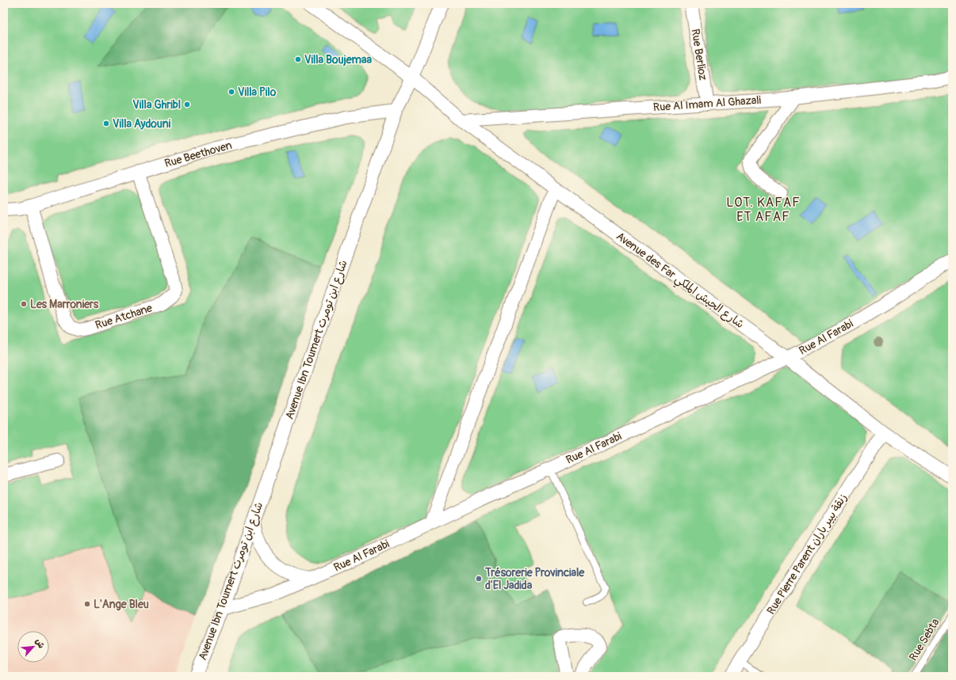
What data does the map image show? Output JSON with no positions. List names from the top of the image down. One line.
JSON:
{"streets":{"street":["Rue Berlioz","Rue Al Imam Al Ghazali","Rue Beethoven","Avenue des Far شارع الجيش الملكي","Rue Atchane","Rue Al Farabi","Avenue Ibn Toumert شارع ابن تومرت","Rue Pierre Parent زنقة بيير باران"],"lane":["Rue Sebta"]},"crossings":[["Rue Berlioz","Rue Al Imam Al Ghazali"],["Rue Al Imam Al Ghazali","Avenue des Far شارع الجيش الملكي"],["Rue Beethoven","Rue Atchane"],["Rue Beethoven","Avenue Ibn Toumert شارع ابن تومرت"],["Avenue des Far شارع الجيش الملكي","Rue Al Farabi"],["Avenue des Far شارع الجيش الملكي","Avenue Ibn Toumert شارع ابن تومرت"],["Avenue des Far شارع الجيش الملكي","Rue Pierre Parent زنقة بيير باران"],["Rue Al Farabi","Avenue Ibn Toumert شارع ابن تومرت"]],"districts":["LOT. KAFAF ET AFAF"],"places":["Villa Boujemaa","Villa Pilo","Villa Ghribl","Villa Aydouni","Les Marroniers","Trésorerie Provinciale d'El Jadida","L'Ange Bleu"],"north":"top right"}
